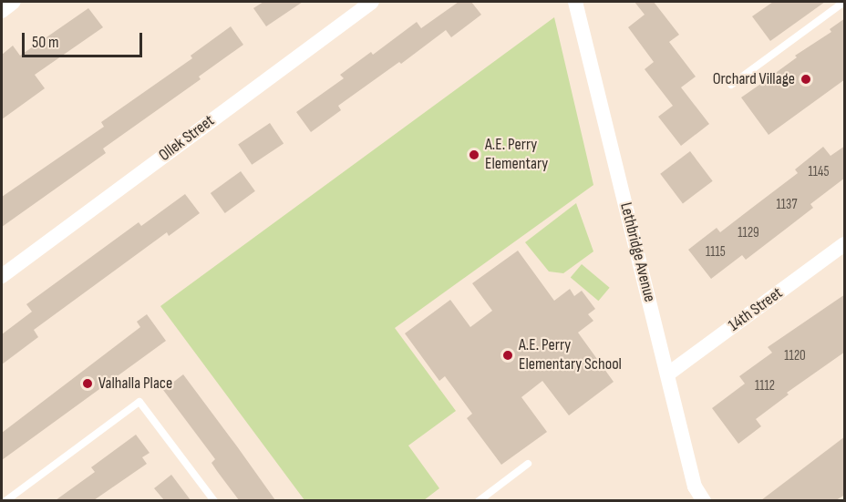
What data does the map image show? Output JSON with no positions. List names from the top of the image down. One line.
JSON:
{"streets":{"street":["Ollek Street","Lethbridge Avenue","14th Street"]},"crossings":[["Lethbridge Avenue","14th Street"]],"places":["Orchard Village","A.E. Perry Elementary","A.E. Perry Elementary School","Valhalla Place"],"house_numbers":["1145","1137","1129","1115","1120","1112"],"scale_bar":"50 m"}
